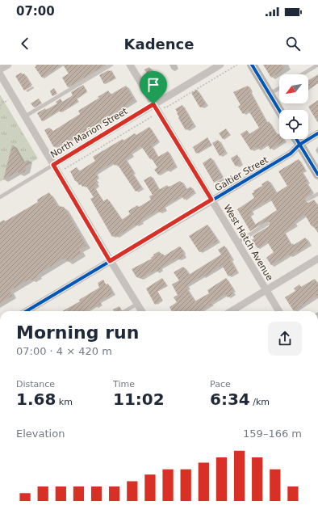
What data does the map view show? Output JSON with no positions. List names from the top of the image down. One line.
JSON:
{"streets":{"street":["North Marion Street","Galtier Street","West Hatch Avenue"]},"crossings":[["North Marion Street","West Hatch Avenue"],["Galtier Street","West Hatch Avenue"]],"north":"bottom left","page":{"status":"07:00","header":"Kadence","heading":["Morning run","07:00 · 4 × 420 m"],"stats":[["Distance","1.68 km"],["Time","11:02"],["Pace","6:34 /km"]],"chart":["Elevation","159–166 m"]}}
